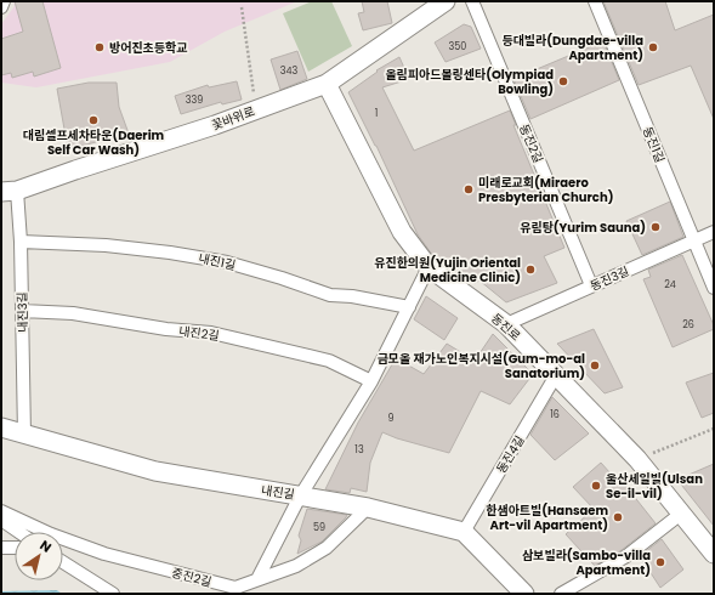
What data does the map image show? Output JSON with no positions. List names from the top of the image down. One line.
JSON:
{"streets":{"street":["꽃바위로","동진2길","동진1길","내진1길","동진3길","내진3길","동진로","내진2길","동진4길","내진길","중진2길"]},"crossings":[["꽃바위로","내진3길"],["꽃바위로","동진로"],["동진2길","동진3길"],["동진1길","동진3길"],["내진1길","내진3길"],["내진1길","내진길"],["동진3길","동진로"],["내진3길","내진2길"],["내진3길","내진길"],["동진로","동진4길"],["동진로","내진길"],["내진2길","내진길"]],"places":["방어진초등학교","등대빌라(Dungdae-villa Apartment)","올림피아드볼링센타(Olympiad Bowling)","대림셀프세차타운(Daerim Self Car Wash)","미래로교회(Miraero Presbyterian Church)","유림탕(Yurim Sauna)","유진한의원(Yujin Oriental Medicine Clinic)","금모올 재가노인복지시설(Gum-mo-al Sanatorium)","울산세일빌(Ulsan Se-il-vil)","한샘아트빌(Hansaem Art-vil Apartment)","삼보빌라(Sambo-villa Apartment)"],"house_numbers":["350","343","339","1","24","26","16","9","13","59"],"north":"top right"}
